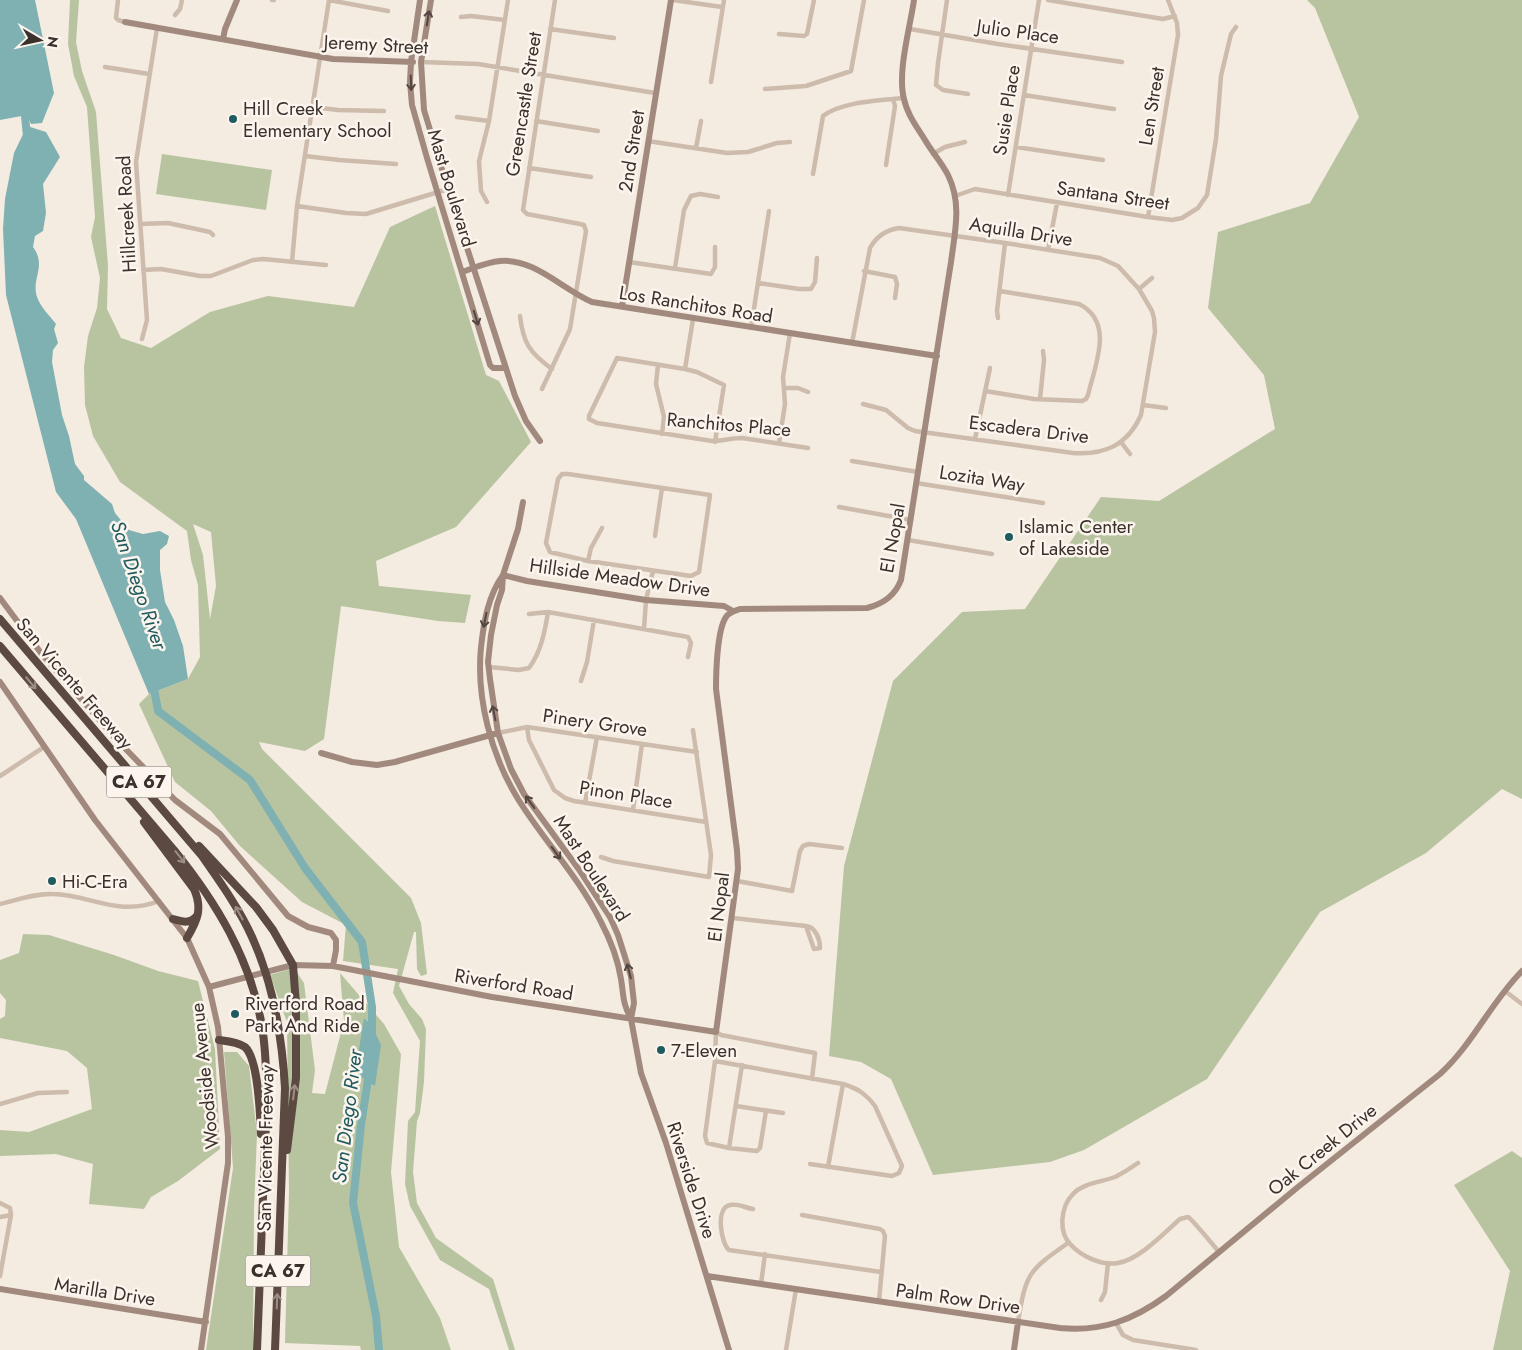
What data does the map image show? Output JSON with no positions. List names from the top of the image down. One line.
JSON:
{"streets":{"highway":["San Vicente Freeway","CA 67"],"street":["Julio Place","Jeremy Street","Greencastle Street","Len Street","Susie Place","2nd Street","Mast Boulevard","Santana Street","Hillcreek Road","Aquilla Drive","Los Ranchitos Road","Ranchitos Place","Escadera Drive","Lozita Way","El Nopal","Hillside Meadow Drive","Pinery Grove","Pinon Place","Riverford Road","Woodside Avenue","Oak Creek Drive","Riverside Drive","Marilla Drive","Palm Row Drive"]},"crossings":[["Julio Place","Susie Place"],["Julio Place","El Nopal"],["Jeremy Street","Greencastle Street"],["Jeremy Street","2nd Street"],["Jeremy Street","Mast Boulevard"],["Jeremy Street","Hillcreek Road"],["Greencastle Street","Los Ranchitos Road"],["Len Street","Santana Street"],["Susie Place","Santana Street"],["2nd Street","Los Ranchitos Road"],["Mast Boulevard","Los Ranchitos Road"],["Mast Boulevard","Hillside Meadow Drive"],["Mast Boulevard","Pinery Grove"],["Mast Boulevard","Riverford Road"],["Mast Boulevard","Riverside Drive"],["Santana Street","El Nopal"],["Aquilla Drive","Los Ranchitos Road"],["Aquilla Drive","Escadera Drive"],["Aquilla Drive","El Nopal"],["Los Ranchitos Road","El Nopal"],["Escadera Drive","El Nopal"],["Lozita Way","El Nopal"],["El Nopal","Hillside Meadow Drive"],["El Nopal","Riverford Road"],["Pinery Grove","Pinon Place"],["Riverford Road","Woodside Avenue"],["Riverford Road","Riverside Drive"],["Woodside Avenue","Marilla Drive"],["Oak Creek Drive","Palm Row Drive"],["Riverside Drive","Palm Row Drive"]],"water":["San Diego River"],"places":["Hill Creek Elementary School","Islamic Center of Lakeside","Hi-C-Era","Riverford Road Park And Ride","7-Eleven"],"north":"right"}
